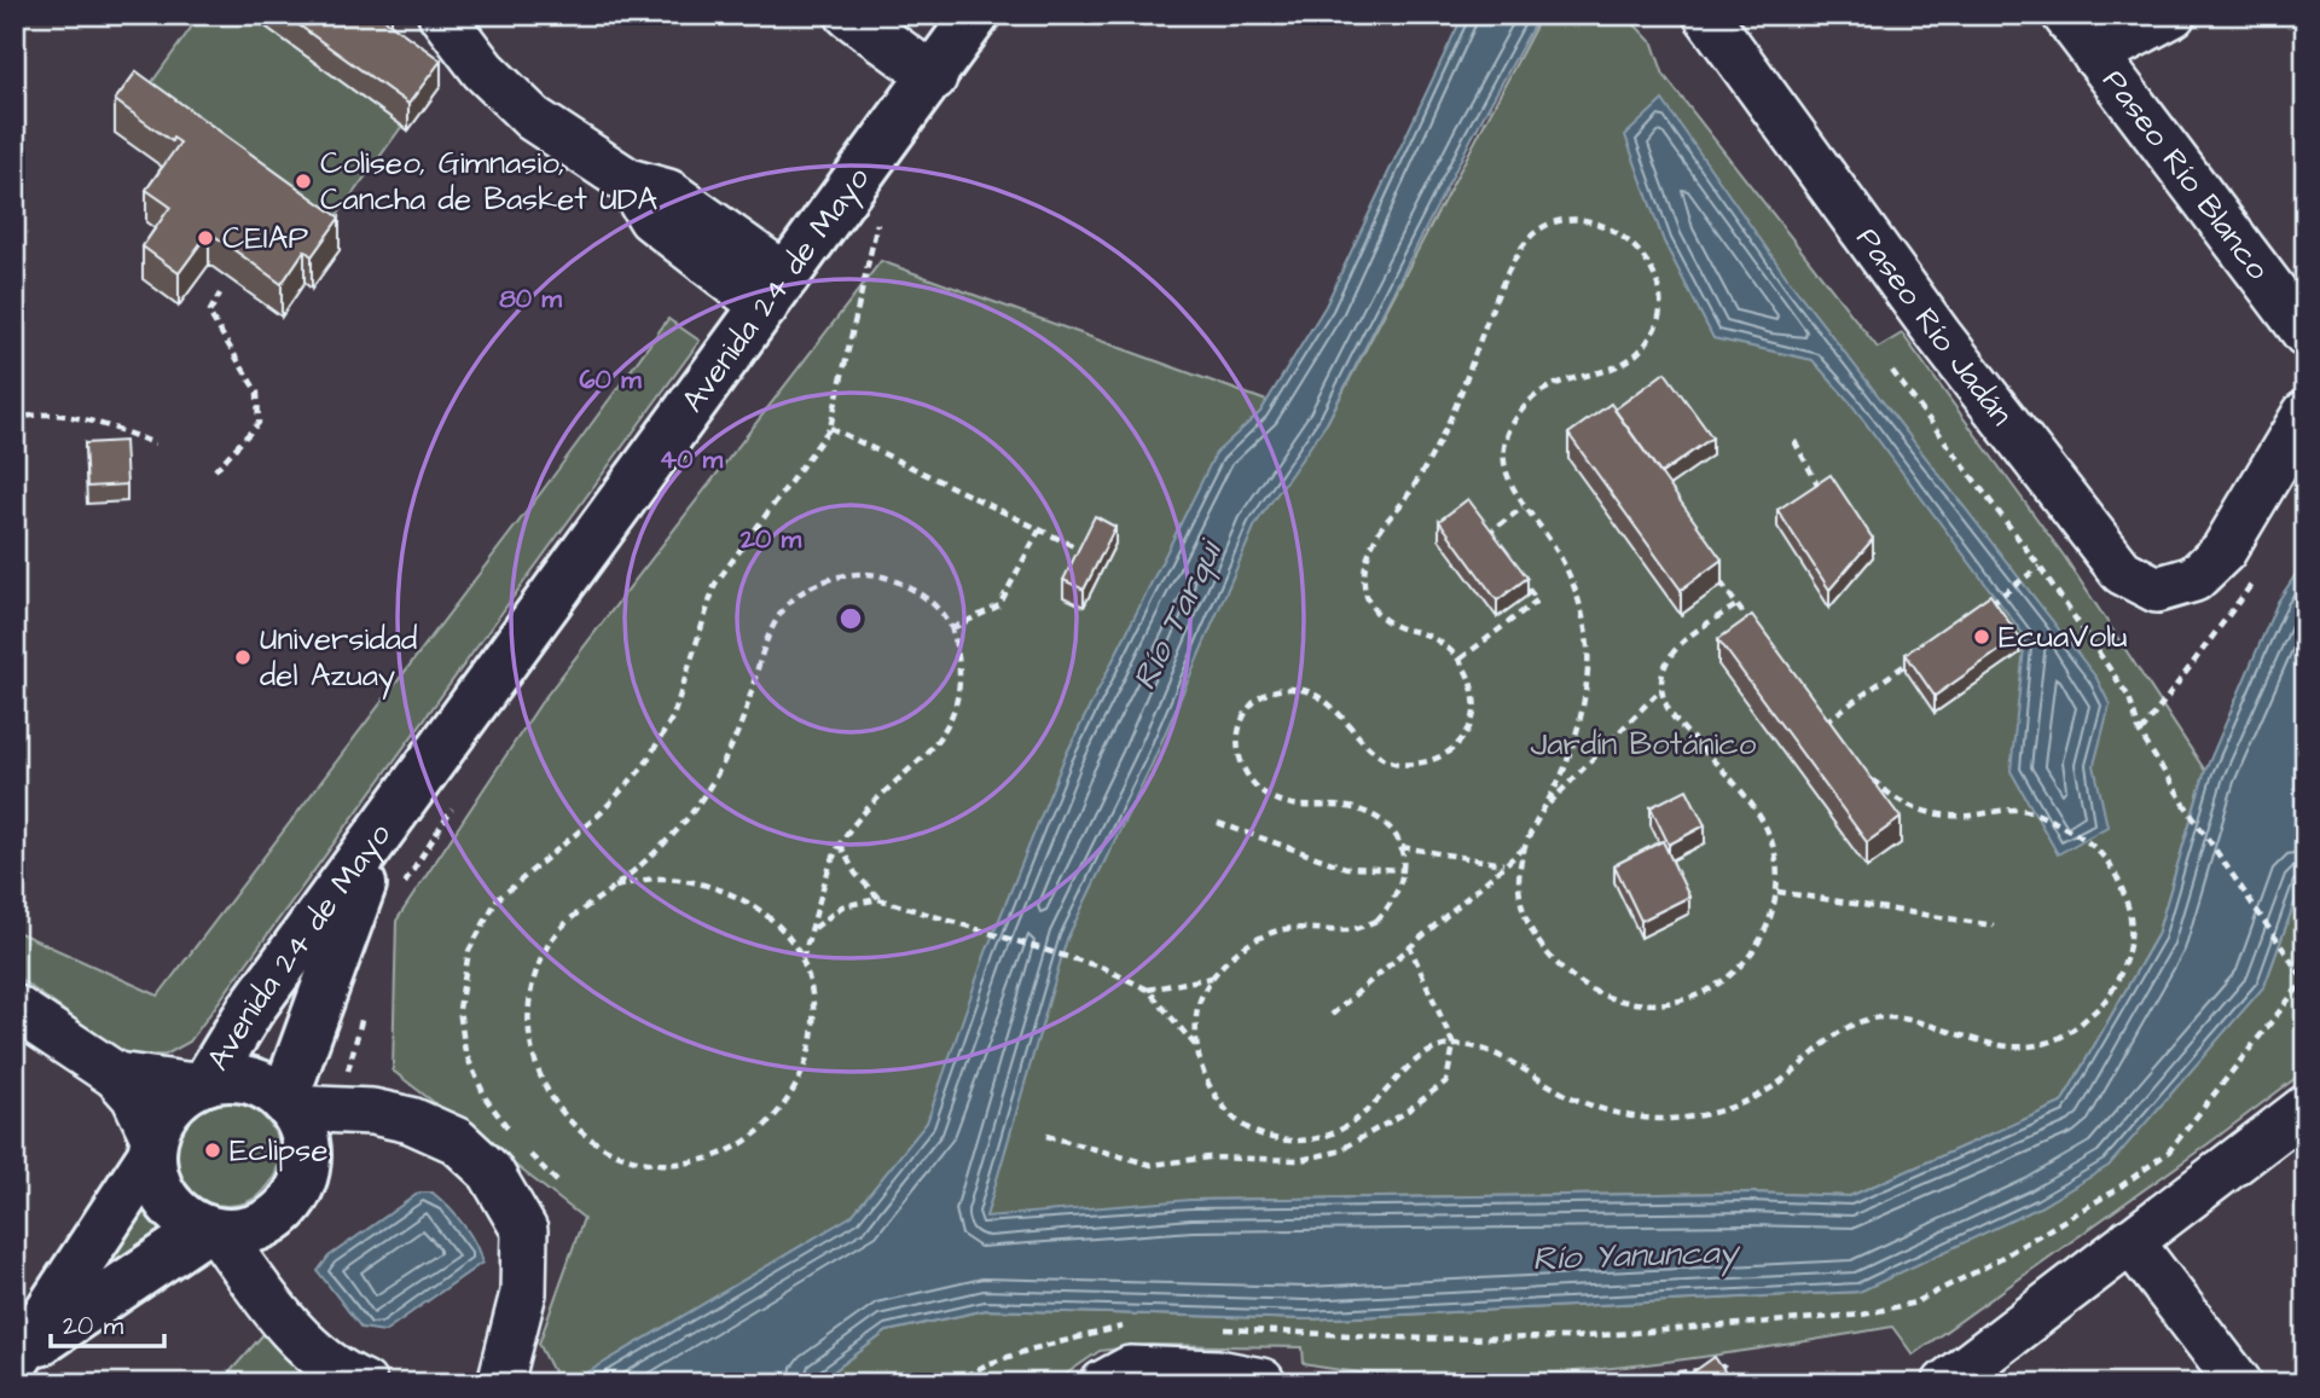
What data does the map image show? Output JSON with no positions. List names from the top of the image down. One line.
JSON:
{"streets":{"main road":["Avenida 24 de Mayo"],"street":["Paseo Río Blanco","Paseo Río Jadán"]},"water":["Río Tarqui","Río Yanuncay"],"parks":["Jardín Botánico"],"places":["Coliseo, Gimnasio, Cancha de Basket UDA","CEIAP","EcuaVolu","Universidad del Azuay","Eclipse"],"scale_bar":"20 m","rings":["80 m","60 m","40 m","20 m"]}
